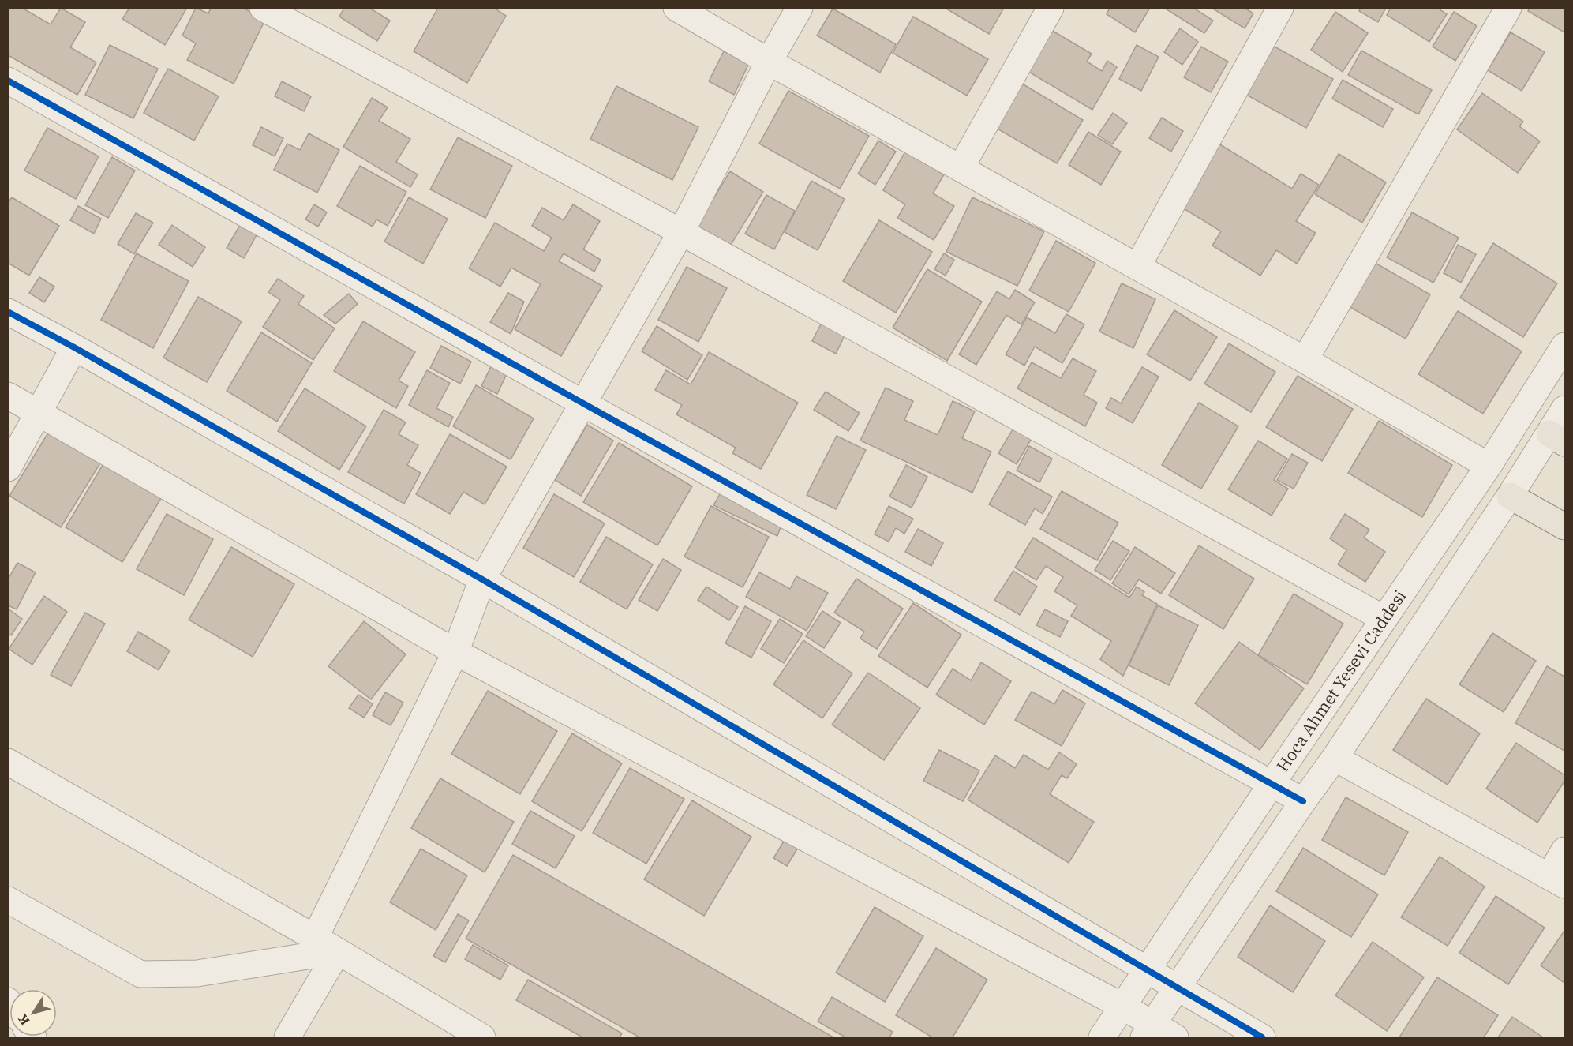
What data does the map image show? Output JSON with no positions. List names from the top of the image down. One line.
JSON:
{"streets":{"street":["Hoca Ahmet Yesevi Caddesi"]},"north":"bottom left"}
